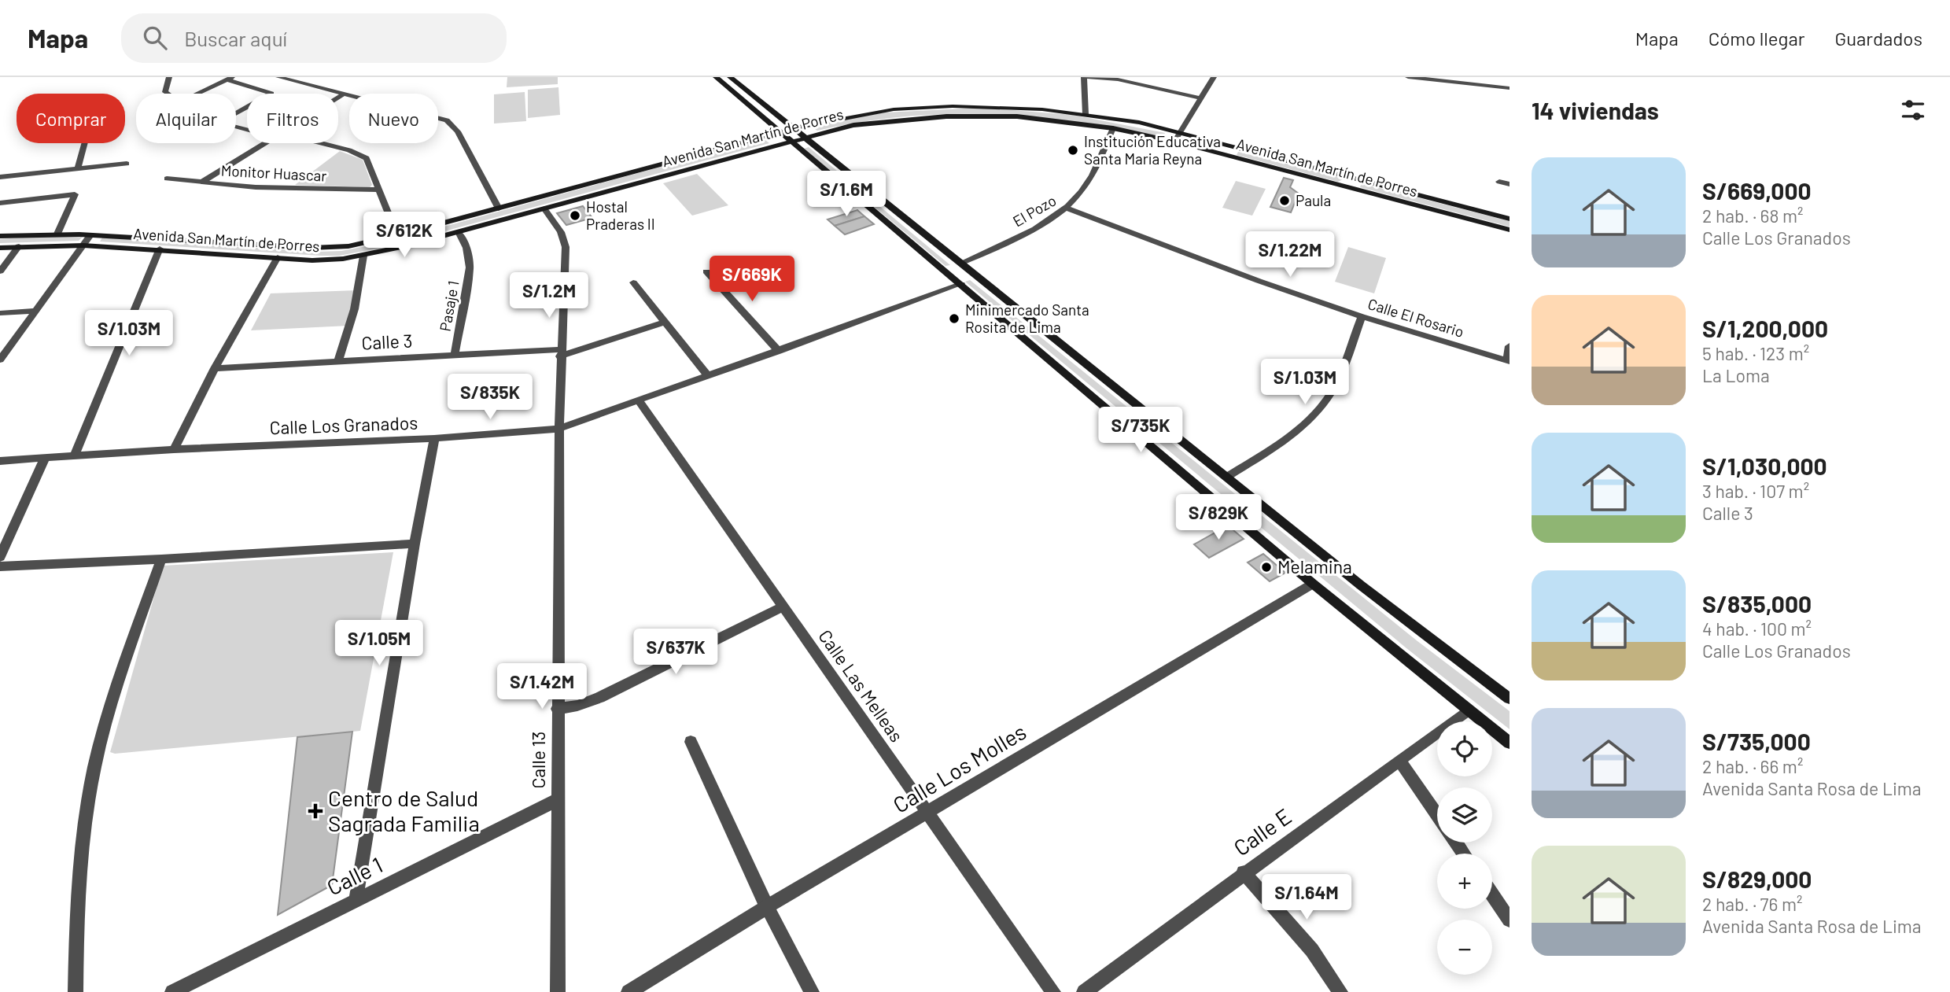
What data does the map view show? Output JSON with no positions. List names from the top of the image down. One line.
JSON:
{"streets":{"main road":["Avenida San Martín de Porres"],"street":["Monitor Huascar","El Pozo","Pasaje 1","Calle El Rosario","Calle 3","Calle Los Granados","Calle Las Melleas","Calle 13","Calle Los Molles","Calle E","Calle 1"]},"crossings":[["Avenida San Martín de Porres","El Pozo"],["Avenida San Martín de Porres","Pasaje 1"],["Avenida San Martín de Porres","Calle 13"],["El Pozo","Calle El Rosario"],["Pasaje 1","Calle 3"],["Calle 3","Calle 13"],["Calle Los Granados","Calle Las Melleas"],["Calle Los Granados","Calle 13"],["Calle Las Melleas","Calle Los Molles"],["Calle 13","Calle 1"]],"places":{"other":["Institución Educativa Santa Maria Reyna","Paula","Hostal Praderas II","Minimercado Santa Rosita de Lima","Melamina"],"health":["Centro de Salud Sagrada Familia"]},"page":{"header":"Mapa","search":"Buscar aquí","nav":["Mapa","Cómo llegar","Guardados"],"heading":"14 viviendas","chip":["Comprar","Alquilar","Filtros","Nuevo"],"list":[{"name":"S/669,000","note":"2 hab. · 68 m² · Calle Los Granados"},{"name":"S/1,200,000","note":"5 hab. · 123 m² · La Loma"},{"name":"S/1,030,000","note":"3 hab. · 107 m² · Calle 3"},{"name":"S/835,000","note":"4 hab. · 100 m² · Calle Los Granados"},{"name":"S/735,000","note":"2 hab. · 66 m² · Avenida Santa Rosa de Lima"},{"name":"S/829,000","note":"2 hab. · 76 m² · Avenida Santa Rosa de Lima"}],"price":["S/1.6M","S/612K","S/1.22M","S/669K","S/1.2M","S/1.03M","S/1.03M","S/835K","S/735K","S/829K","S/1.05M","S/637K","S/1.42M","S/1.64M"],"map_buttons":["+","−"]}}
